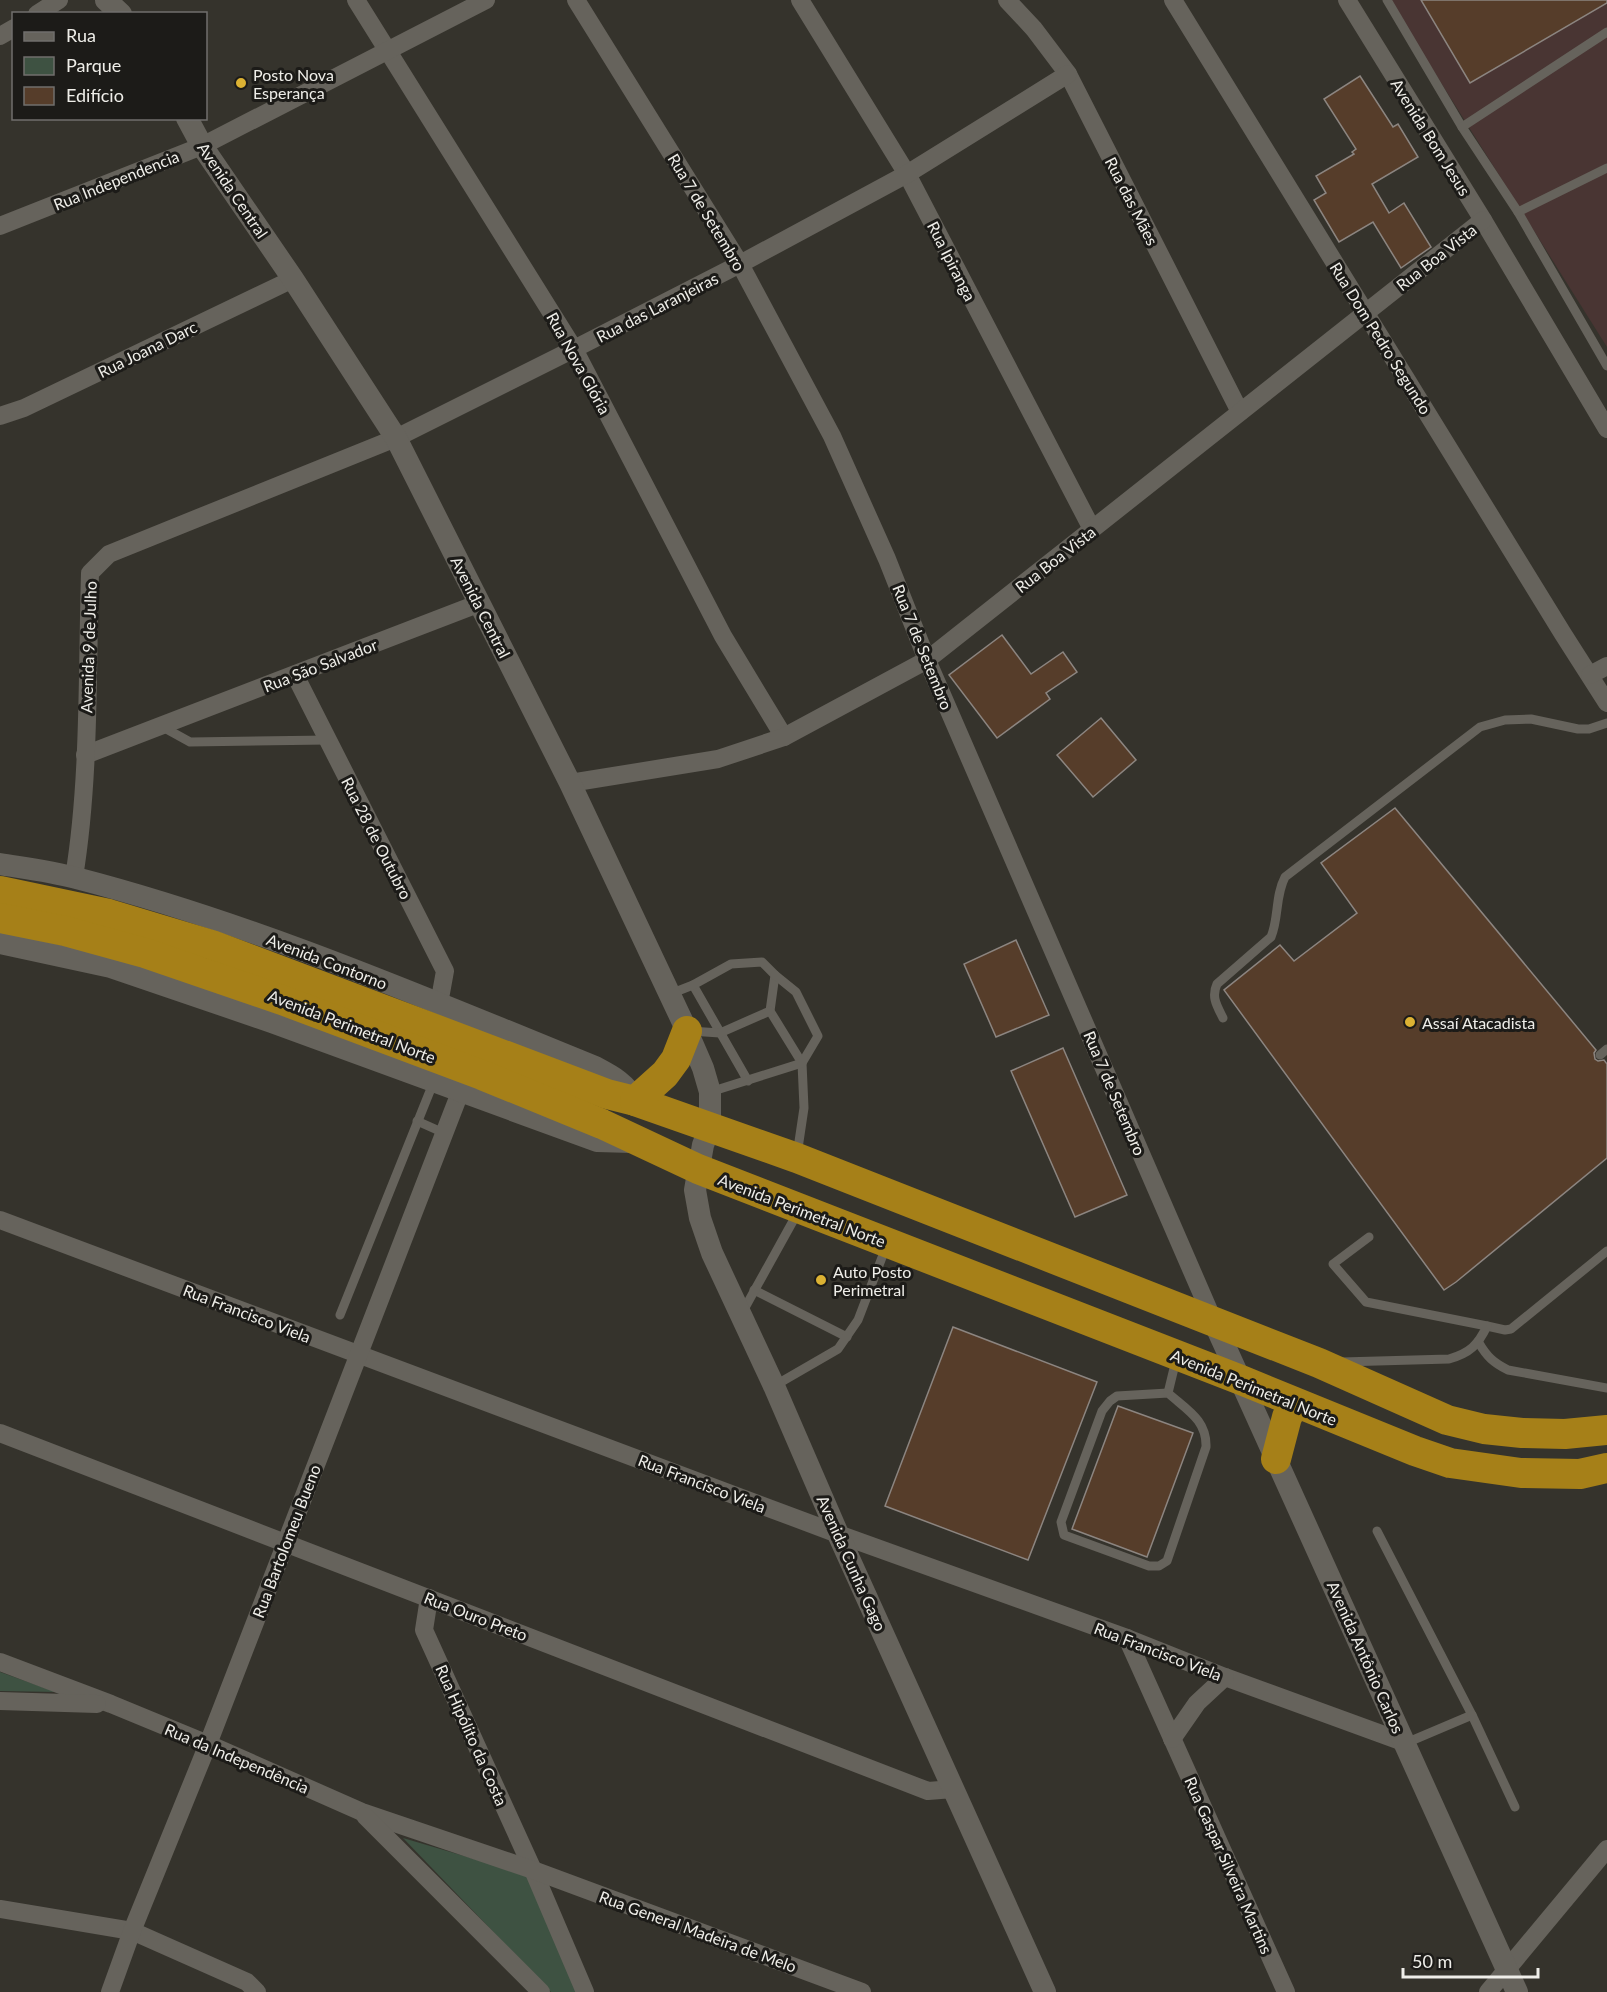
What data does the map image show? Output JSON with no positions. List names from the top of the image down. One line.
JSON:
{"streets":{"highway":["Avenida Perimetral Norte"],"street":["Avenida Bom Jesus","Rua Independencia","Avenida Central","Rua das Mães","Rua 7 de Setembro","Rua Boa Vista","Rua Ipiranga","Rua das Laranjeiras","Rua Dom Pedro Segundo","Rua Joana Darc","Rua Nova Glória","Avenida 9 de Julho","Rua São Salvador","Rua 28 de Outubro","Avenida Contorno","Rua Francisco Viela","Rua Bartolomeu Bueno","Avenida Cunha Gago","Rua Ouro Preto","Avenida Antônio Carlos","Rua Hipólito da Costa","Rua da Independência","Rua Gaspar Silveira Martins","Rua General Madeira de Melo"]},"crossings":[["Avenida Bom Jesus","Rua Boa Vista"],["Rua Independencia","Avenida Central"],["Rua Independencia","Rua Nova Glória"],["Avenida Central","Rua Boa Vista"],["Avenida Central","Rua das Laranjeiras"],["Avenida Central","Rua Joana Darc"],["Avenida Central","Avenida 9 de Julho"],["Avenida Central","Rua São Salvador"],["Avenida Central","Avenida Perimetral Norte"],["Avenida Central","Avenida Cunha Gago"],["Rua das Mães","Rua Boa Vista"],["Rua das Mães","Rua das Laranjeiras"],["Rua 7 de Setembro","Rua Boa Vista"],["Rua 7 de Setembro","Rua das Laranjeiras"],["Rua 7 de Setembro","Avenida Perimetral Norte"],["Rua 7 de Setembro","Avenida Antônio Carlos"],["Rua Boa Vista","Rua Ipiranga"],["Rua Boa Vista","Rua Dom Pedro Segundo"],["Rua Boa Vista","Rua Nova Glória"],["Rua Ipiranga","Rua das Laranjeiras"],["Rua das Laranjeiras","Rua Nova Glória"],["Rua das Laranjeiras","Avenida 9 de Julho"],["Avenida 9 de Julho","Rua São Salvador"],["Avenida 9 de Julho","Avenida Contorno"],["Rua São Salvador","Rua 28 de Outubro"],["Rua 28 de Outubro","Avenida Contorno"],["Avenida Contorno","Avenida Perimetral Norte"],["Avenida Perimetral Norte","Avenida Cunha Gago"],["Avenida Perimetral Norte","Avenida Antônio Carlos"],["Rua Francisco Viela","Rua Bartolomeu Bueno"],["Rua Francisco Viela","Avenida Cunha Gago"],["Rua Francisco Viela","Avenida Antônio Carlos"],["Rua Francisco Viela","Rua Gaspar Silveira Martins"],["Rua Bartolomeu Bueno","Rua Ouro Preto"],["Rua Bartolomeu Bueno","Rua da Independência"],["Avenida Cunha Gago","Rua Ouro Preto"],["Rua Ouro Preto","Rua Hipólito da Costa"],["Rua Hipólito da Costa","Rua da Independência"],["Rua Hipólito da Costa","Rua General Madeira de Melo"],["Rua da Independência","Rua General Madeira de Melo"]],"places":["Posto Nova Esperança","Assaí Atacadista","Auto Posto Perimetral"],"legend":["Rua","Parque","Edifício"],"scale_bar":"50 m"}
